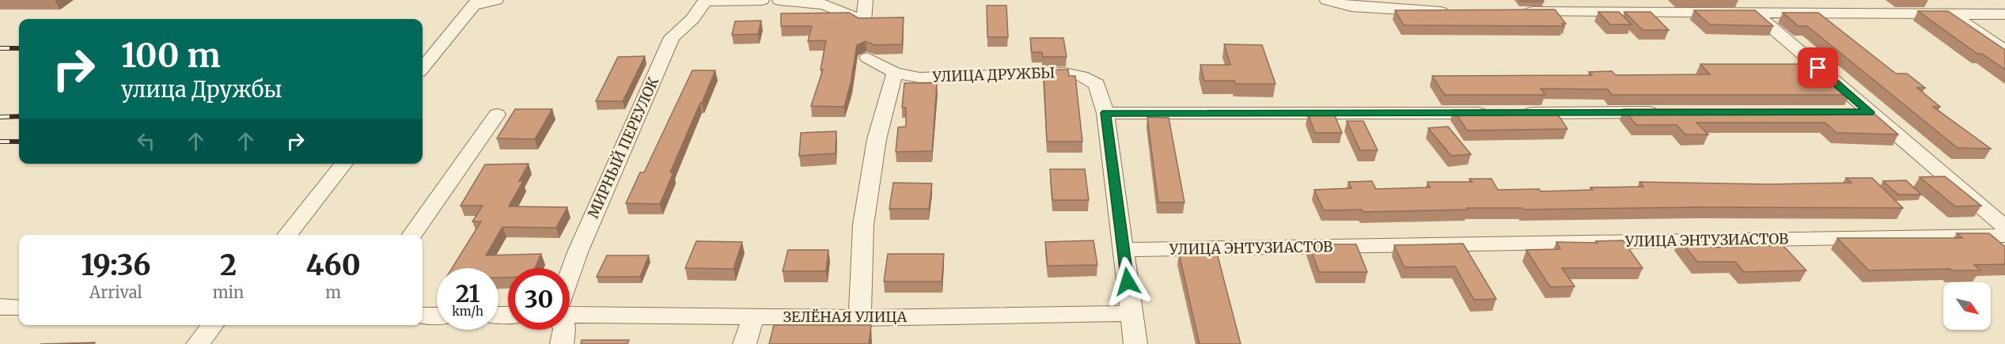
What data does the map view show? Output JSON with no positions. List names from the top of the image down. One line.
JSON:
{"streets":{"street":["УЛИЦА ДРУЖБЫ","МИРНЫЙ ПЕРЕУЛОК","УЛИЦА ЭНТУЗИАСТОВ","ЗЕЛЁНАЯ УЛИЦА"]},"crossings":[["УЛИЦА ДРУЖБЫ","УЛИЦА ЭНТУЗИАСТОВ"],["УЛИЦА ДРУЖБЫ","ЗЕЛЁНАЯ УЛИЦА"]],"north":"bottom right","page":{"turn":["100 m","улица Дружбы"],"eta":["19:36","Arrival","2","min","460","m"],"speed":"21 km/h","limit":"30"}}
